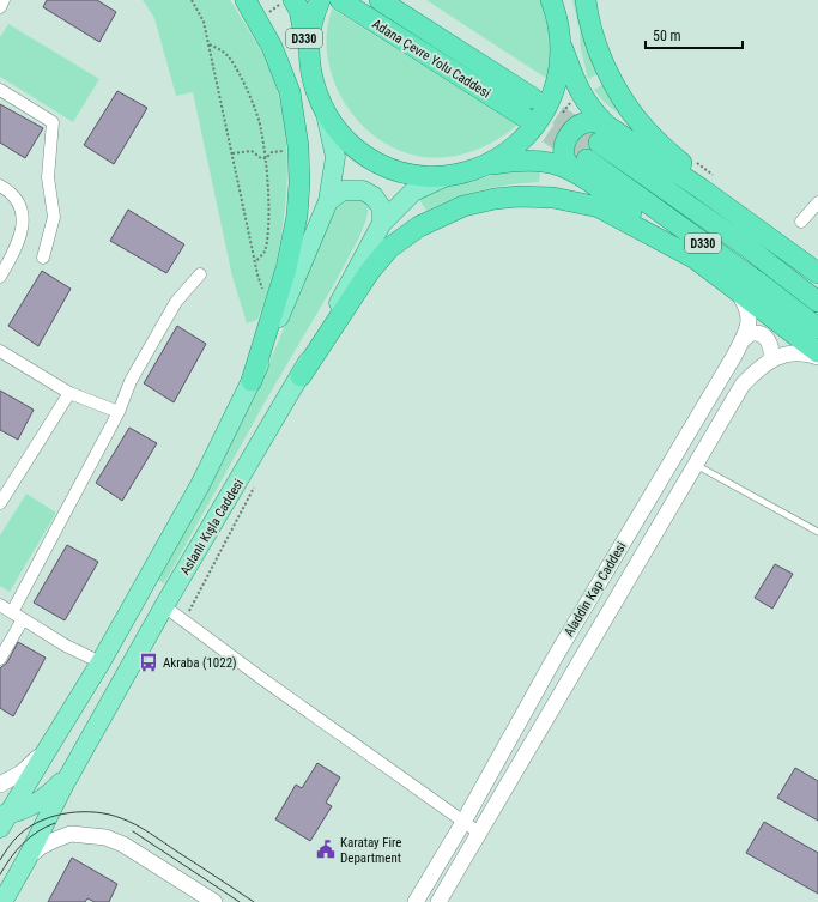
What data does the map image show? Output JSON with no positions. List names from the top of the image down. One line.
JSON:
{"streets":{"highway":["D330","Adana Çevre Yolu Caddesi"],"main road":["Aslanlı Kışla Caddesi"],"street":["Aladdin Kap Caddesi"]},"places":{"bus stop":["Akraba (1022)"],"public building":["Karatay Fire Department"]},"scale_bar":"50 m"}
